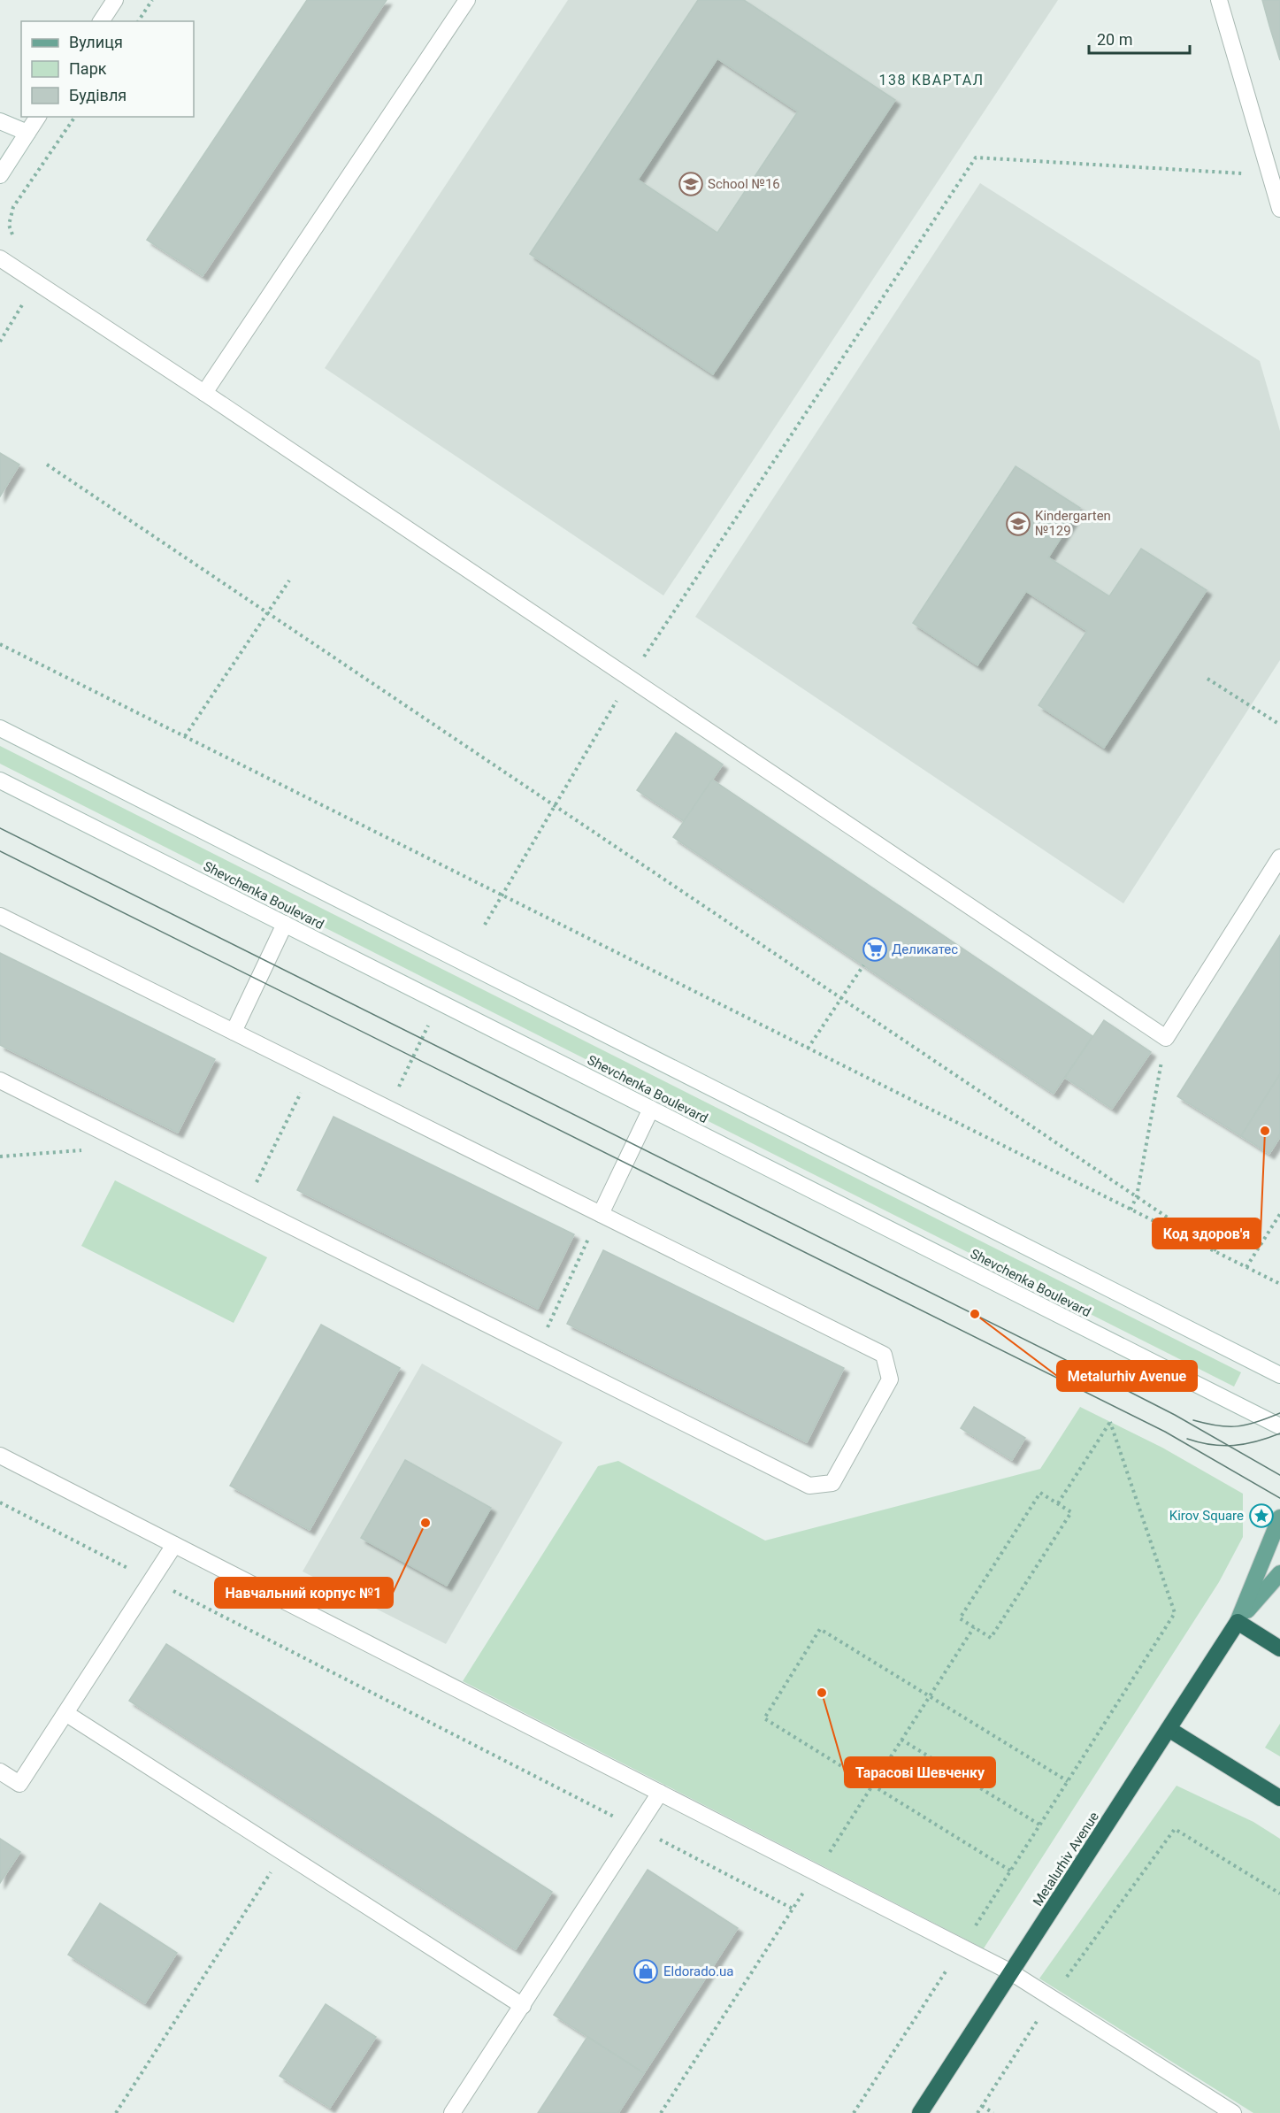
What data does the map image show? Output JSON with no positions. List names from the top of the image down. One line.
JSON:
{"streets":{"highway":["Metalurhiv Avenue"],"street":["Shevchenka Boulevard"]},"districts":["138 КВАРТАЛ"],"places":{"school or university":["School №16","Kindergarten №129"],"supermarket":["Деликатес"],"other":["Код здоров'я","Metalurhiv Avenue","Навчальний корпус №1","Тарасові Шевченку"],"place":["Kirov Square"],"shop":["Eldorado.ua"]},"legend":["Вулиця","Парк","Будівля"],"scale_bar":"20 m"}
